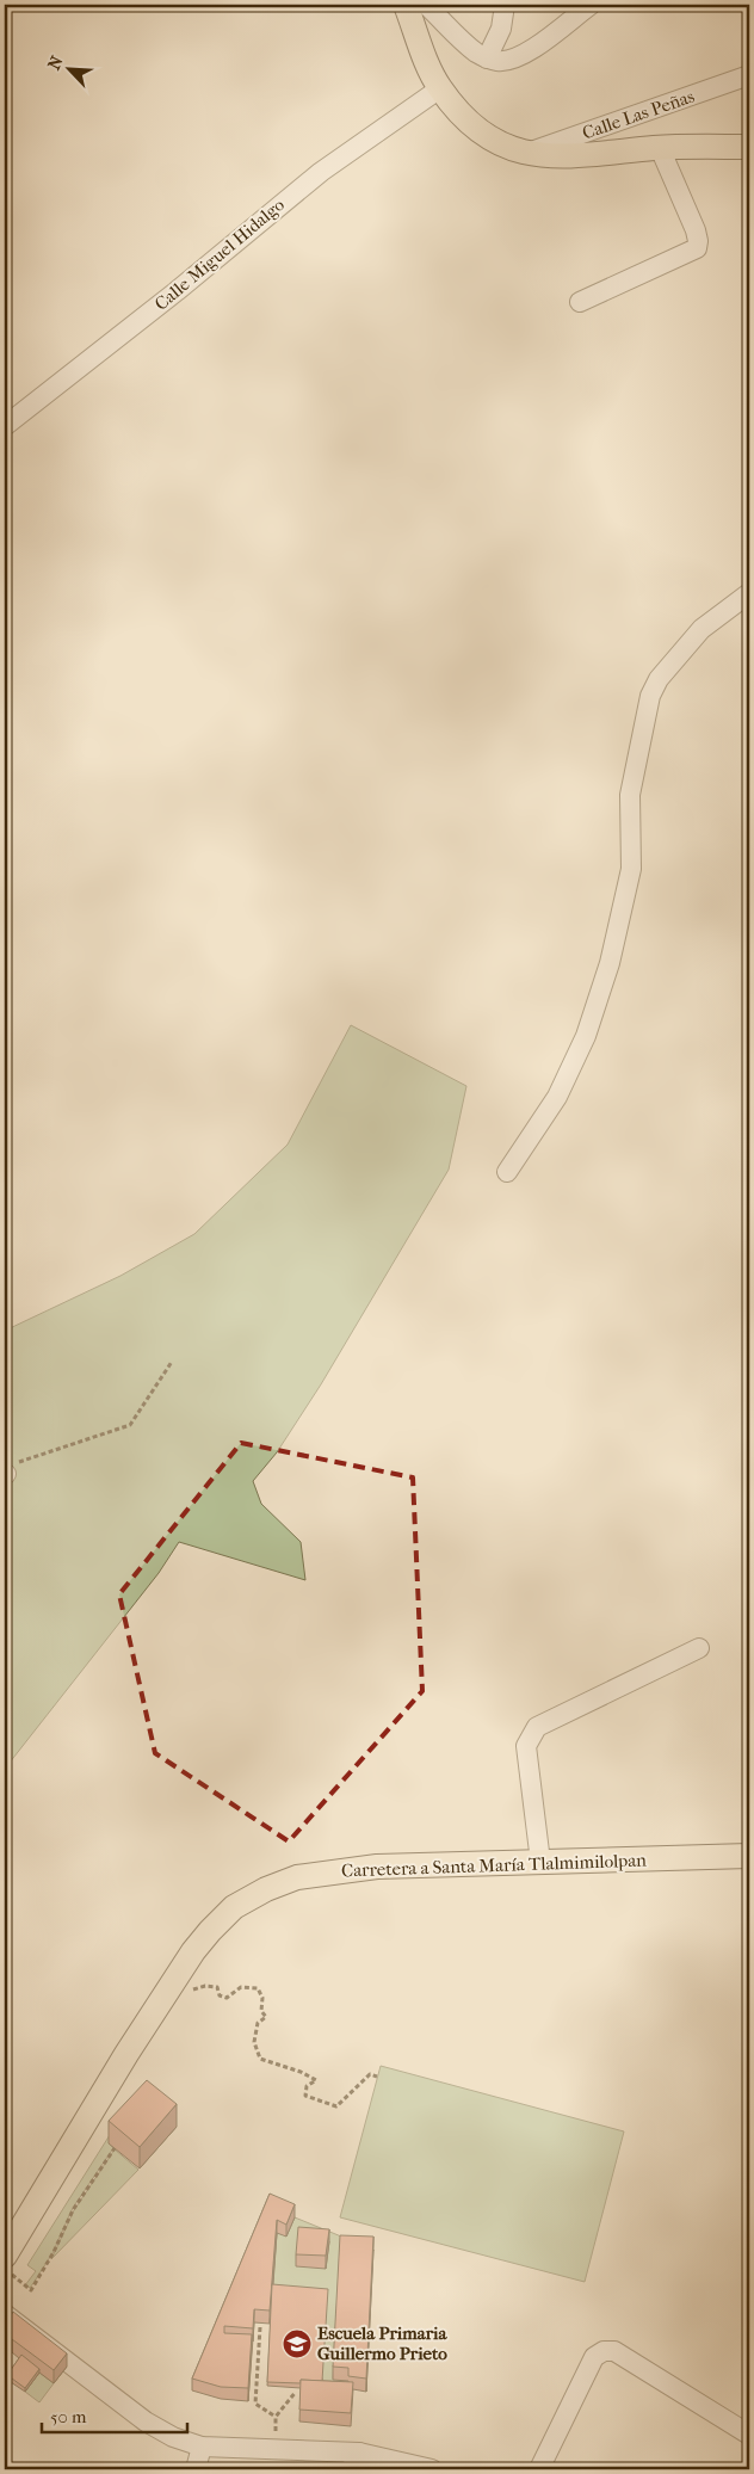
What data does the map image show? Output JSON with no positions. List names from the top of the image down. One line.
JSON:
{"streets":{"main road":["Carretera a Santa María Tlalmimilolpan"],"street":["Calle Las Peñas","Calle Miguel Hidalgo"]},"places":{"school or university":["Escuela Primaria Guillermo Prieto"]},"scale_bar":"50 m","north":"top left"}
